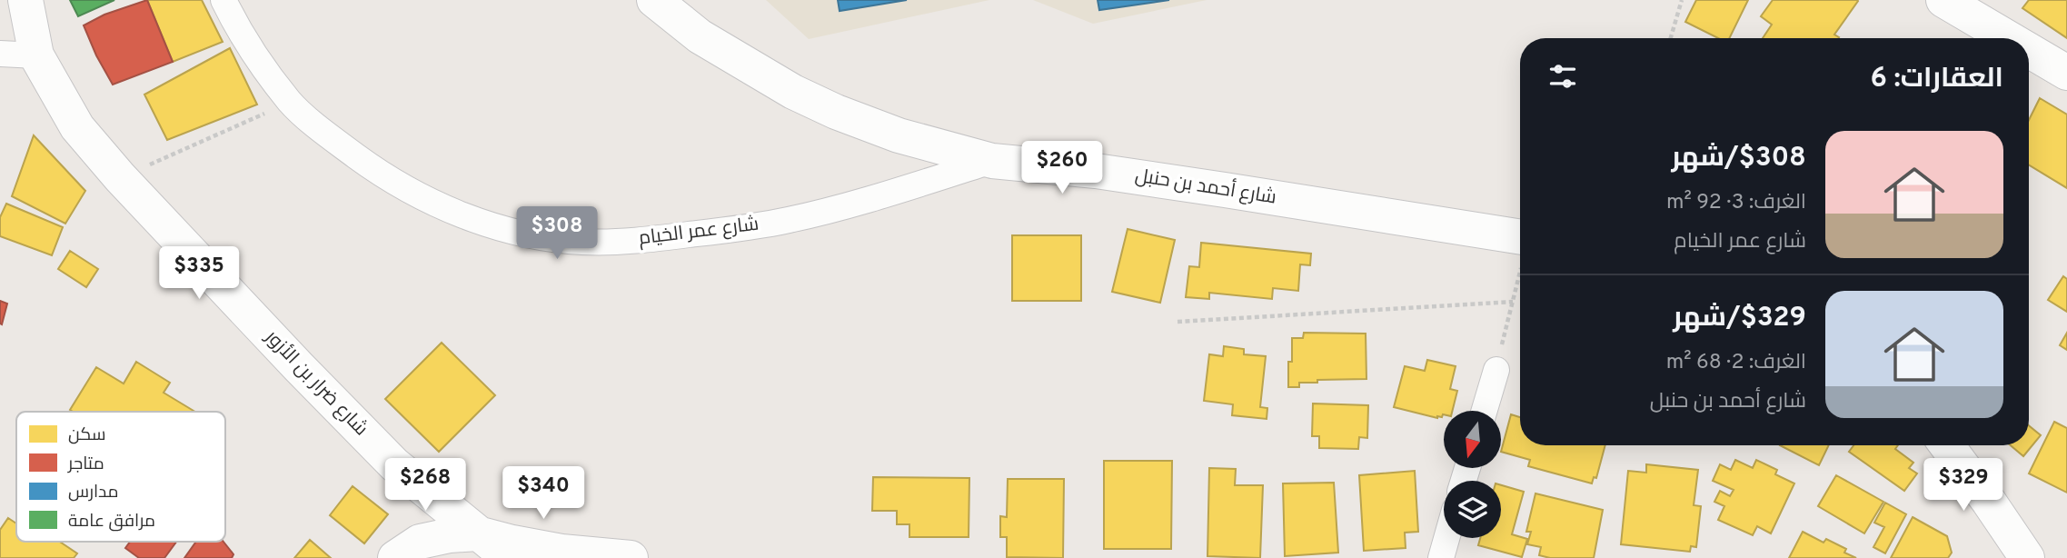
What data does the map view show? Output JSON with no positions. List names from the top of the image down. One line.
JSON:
{"streets":{"street":["شارع أحمد بن حنبل","شارع عمر الخيام","شارع ضرار بن الأزور"]},"crossings":[["شارع أحمد بن حنبل","شارع عمر الخيام"]],"legend":["سكن","متاجر","مدارس","مرافق عامة"],"north":"bottom","page":{"heading":"العقارات: 6","list":[{"name":"$308/شهر","note":"الغرف: 3 · 92 m² · شارع عمر الخيام"},{"name":"$329/شهر","note":"الغرف: 2 · 68 m² · شارع أحمد بن حنبل"}],"price":["$260","$308","$335","$268","$329","$340"]}}
